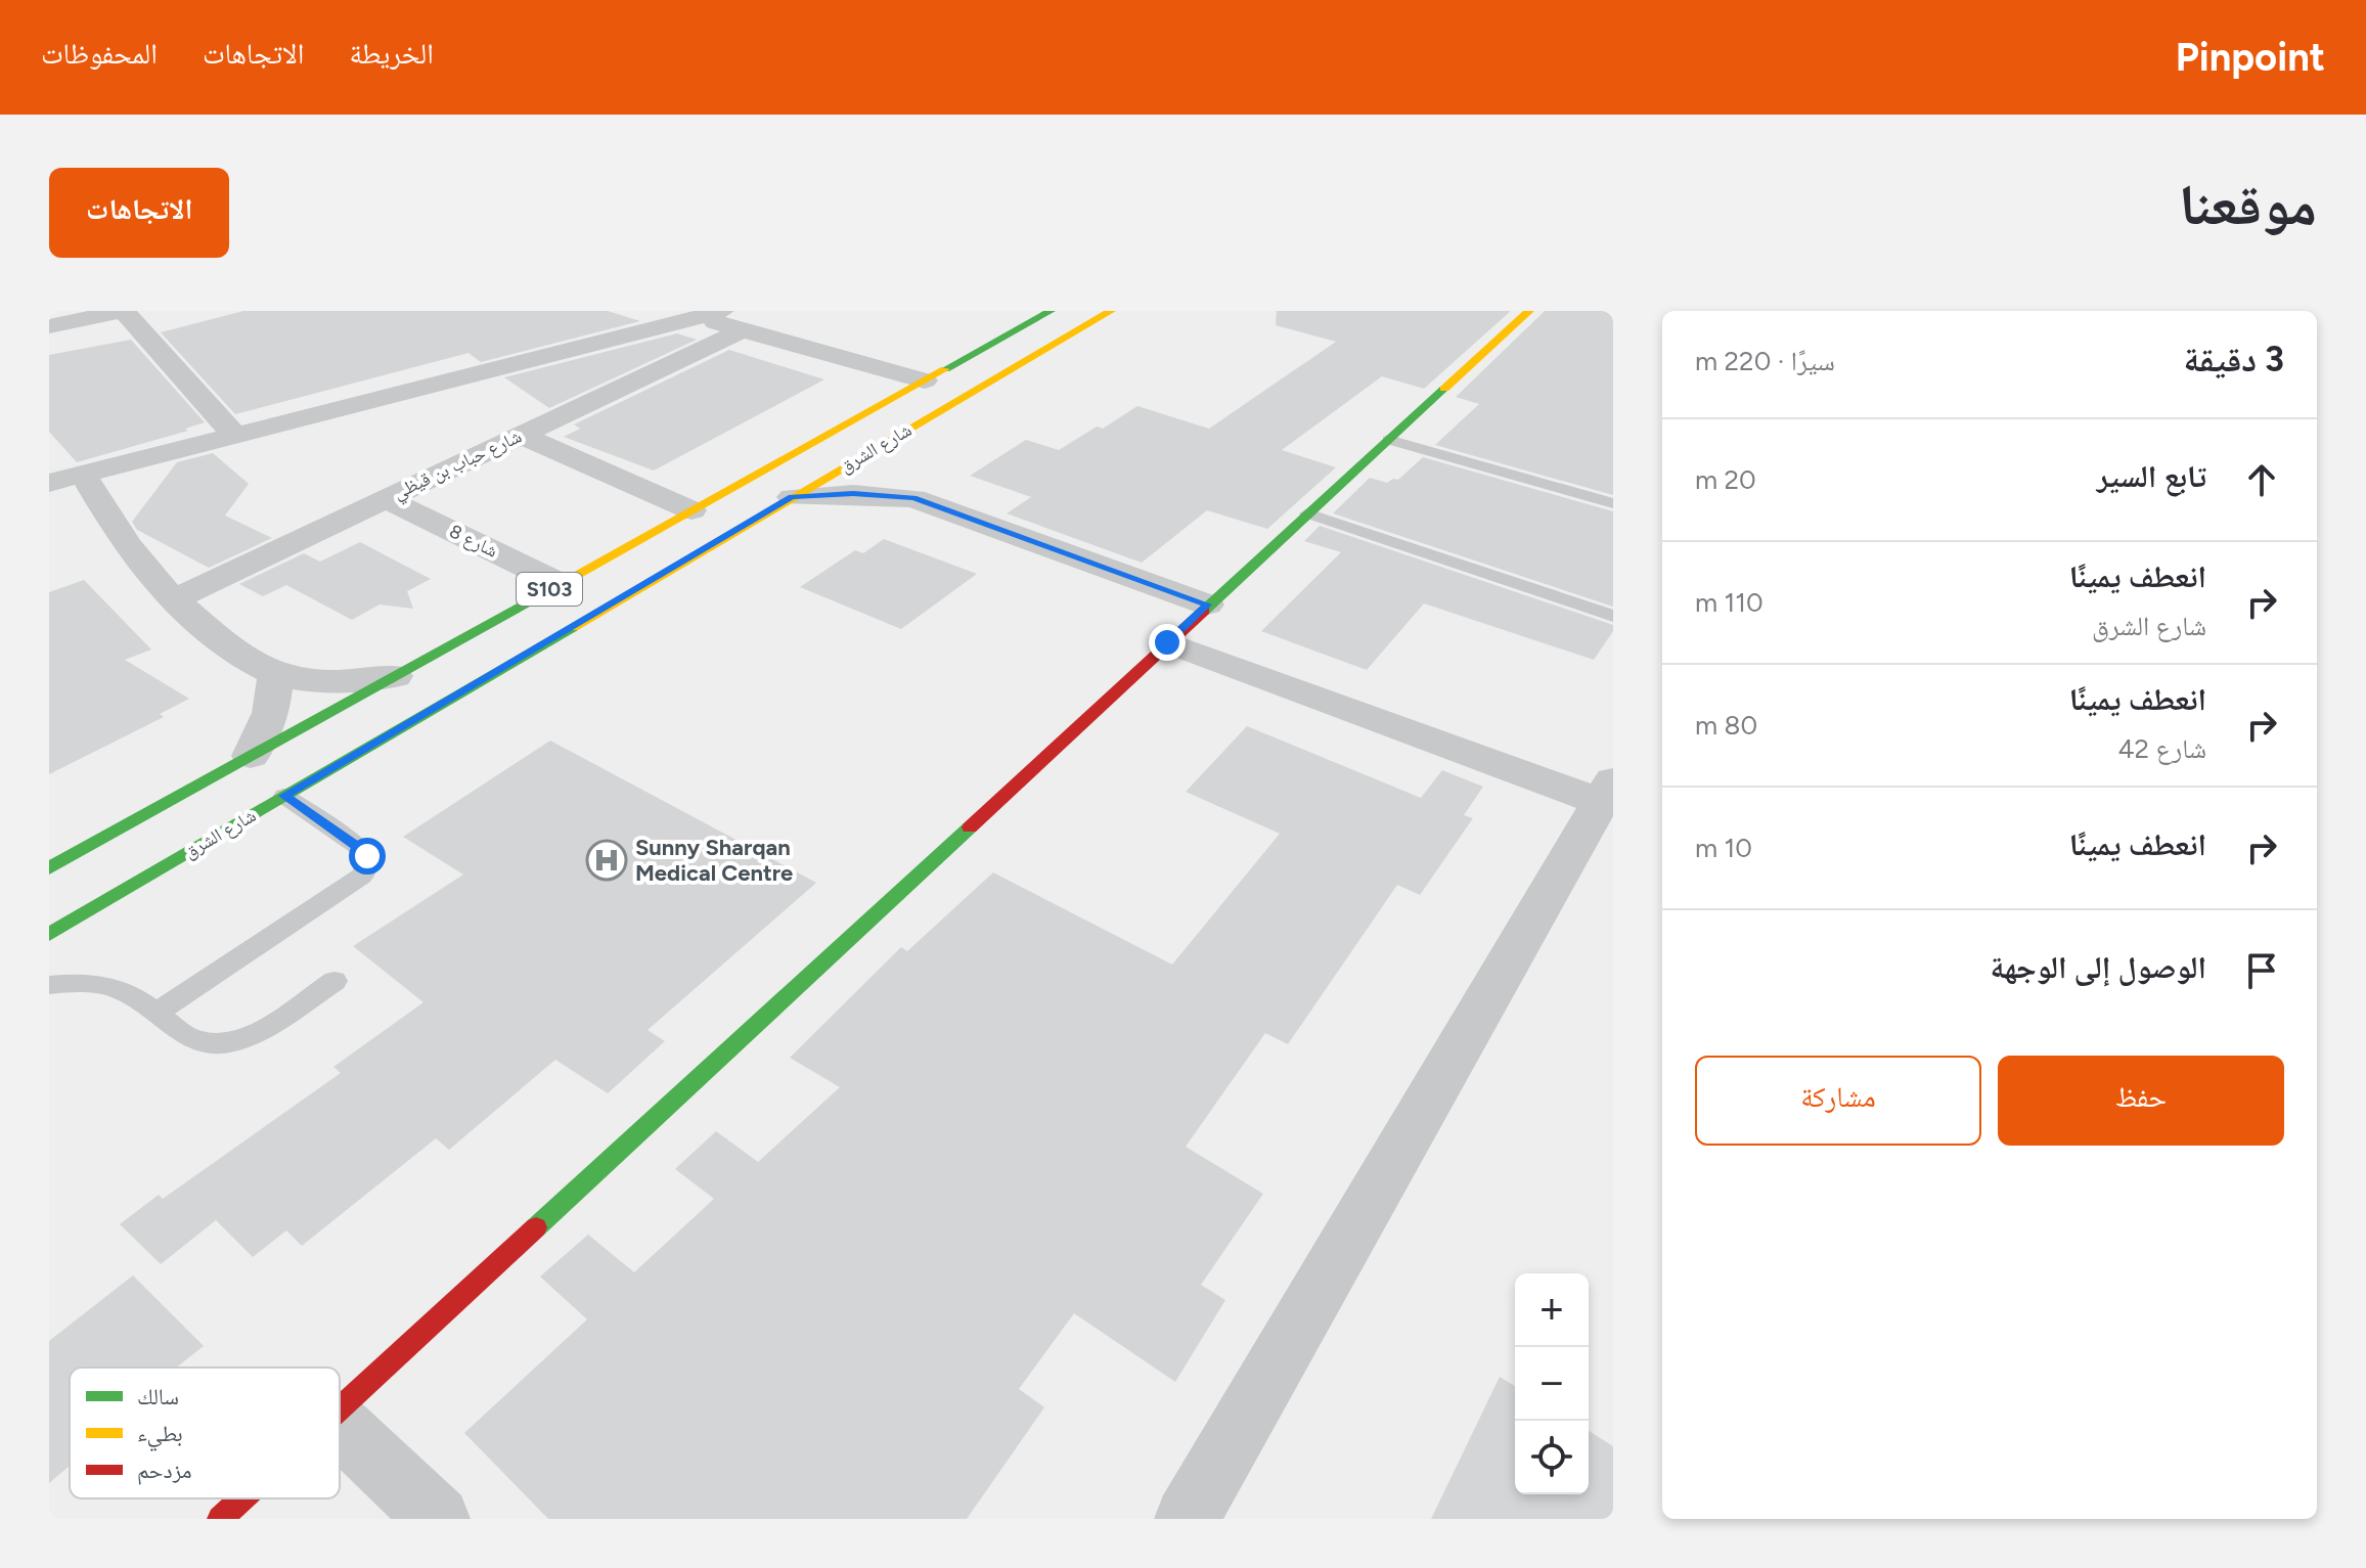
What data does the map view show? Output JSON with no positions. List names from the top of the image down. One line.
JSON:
{"streets":{"main road":["شارع الشرق","S103"],"street":["شارع حباب بن قيظي","شارع 8"]},"crossings":[["شارع الشرق","شارع 8"],["شارع حباب بن قيظي","شارع 8"]],"places":{"hospital":["Sunny Sharqan Medical Centre"]},"legend":["سالك","بطيء","مزدحم"],"page":{"header":"Pinpoint","nav":["الخريطة","الاتجاهات","المحفوظات"],"title":"موقعنا","buttons":["الاتجاهات",["حفظ","مشاركة"]],"heading":["3 دقيقة","سيرًا · 220 m"],"list":[["تابع السير","20 m"],["انعطف يمينًا","شارع الشرق","110 m"],["انعطف يمينًا","شارع 42","80 m"],["انعطف يمينًا","10 m"],"الوصول إلى الوجهة"],"map_buttons":["+","−"]}}
